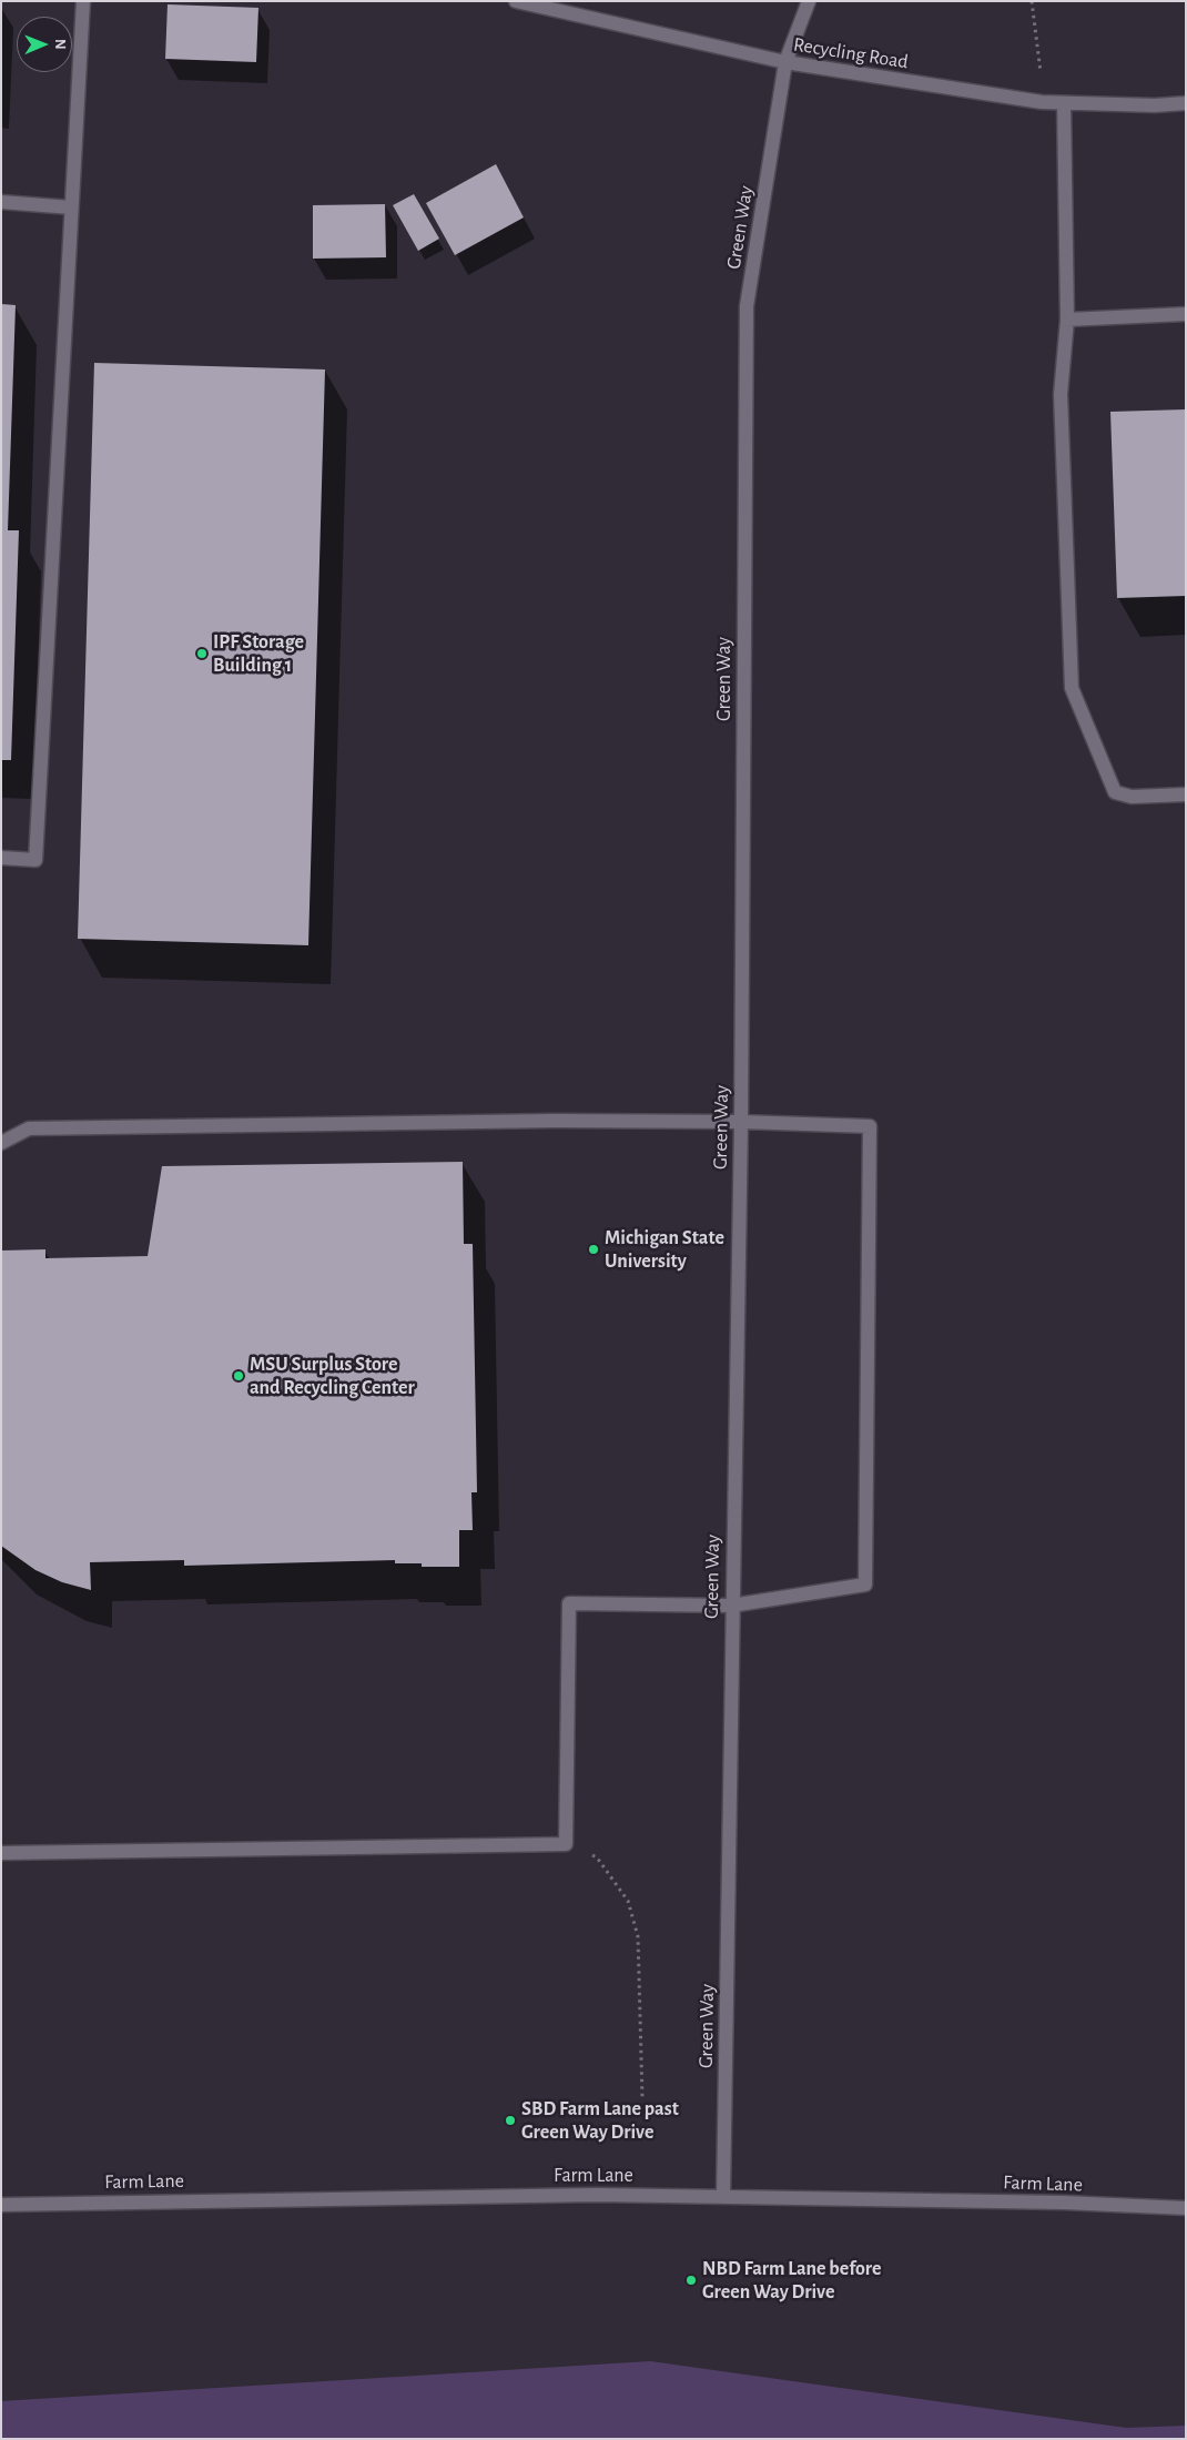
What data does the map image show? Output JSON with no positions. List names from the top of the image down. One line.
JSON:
{"streets":{"street":["Recycling Road","Green Way","Farm Lane"]},"crossings":[["Recycling Road","Green Way"],["Green Way","Farm Lane"]],"places":["IPF Storage Building 1","Michigan State University","MSU Surplus Store and Recycling Center","SBD Farm Lane past Green Way Drive","NBD Farm Lane before Green Way Drive"],"north":"right"}
